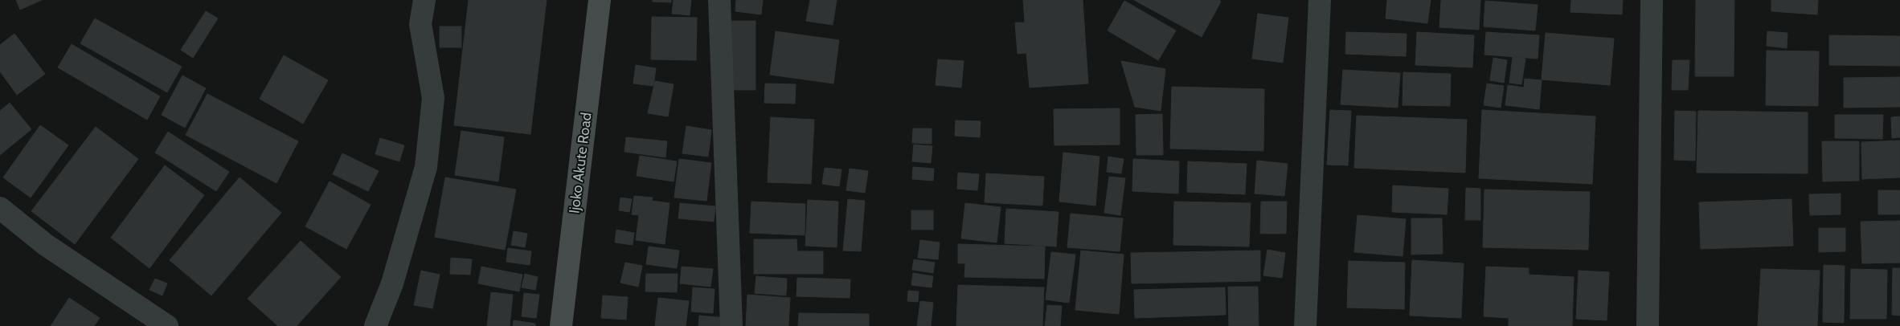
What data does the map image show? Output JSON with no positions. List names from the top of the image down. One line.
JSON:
{"streets":{"main road":["Ijoko Akute Road"]}}
